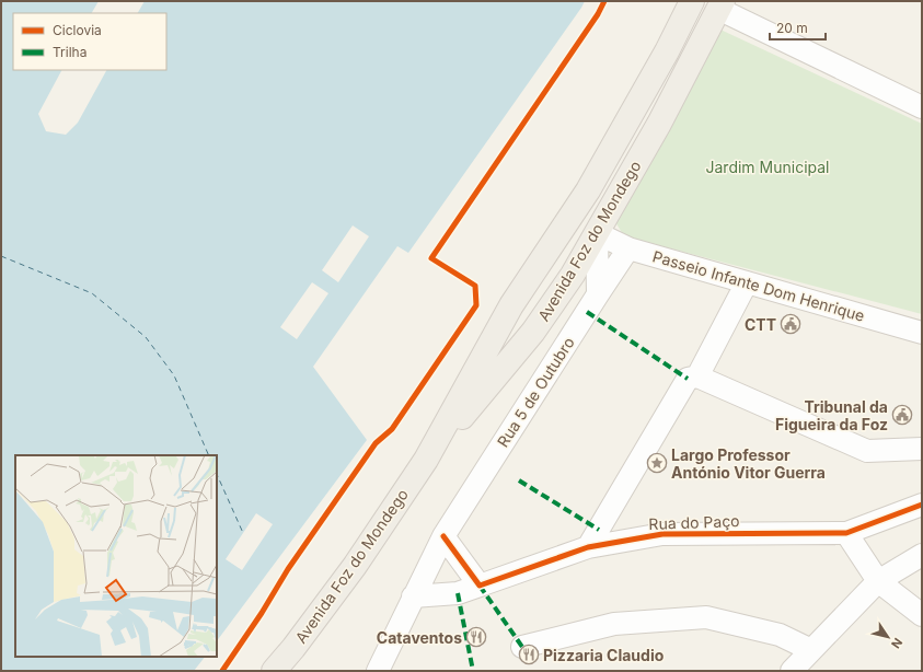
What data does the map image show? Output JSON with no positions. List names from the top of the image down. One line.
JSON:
{"streets":{"main road":["Avenida Foz do Mondego"],"street":["Passeio Infante Dom Henrique","Rua 5 de Outubro","Rua do Paço"]},"crossings":[["Avenida Foz do Mondego","Passeio Infante Dom Henrique"],["Passeio Infante Dom Henrique","Rua 5 de Outubro"],["Rua 5 de Outubro","Rua do Paço"]],"parks":["Jardim Municipal"],"places":{"public building":["CTT","Tribunal da Figueira da Foz"],"place":["Largo Professor António Vitor Guerra"],"restaurant":["Cataventos","Pizzaria Claudio"]},"legend":["Ciclovia","Trilha"],"scale_bar":"20 m","north":"bottom right"}
